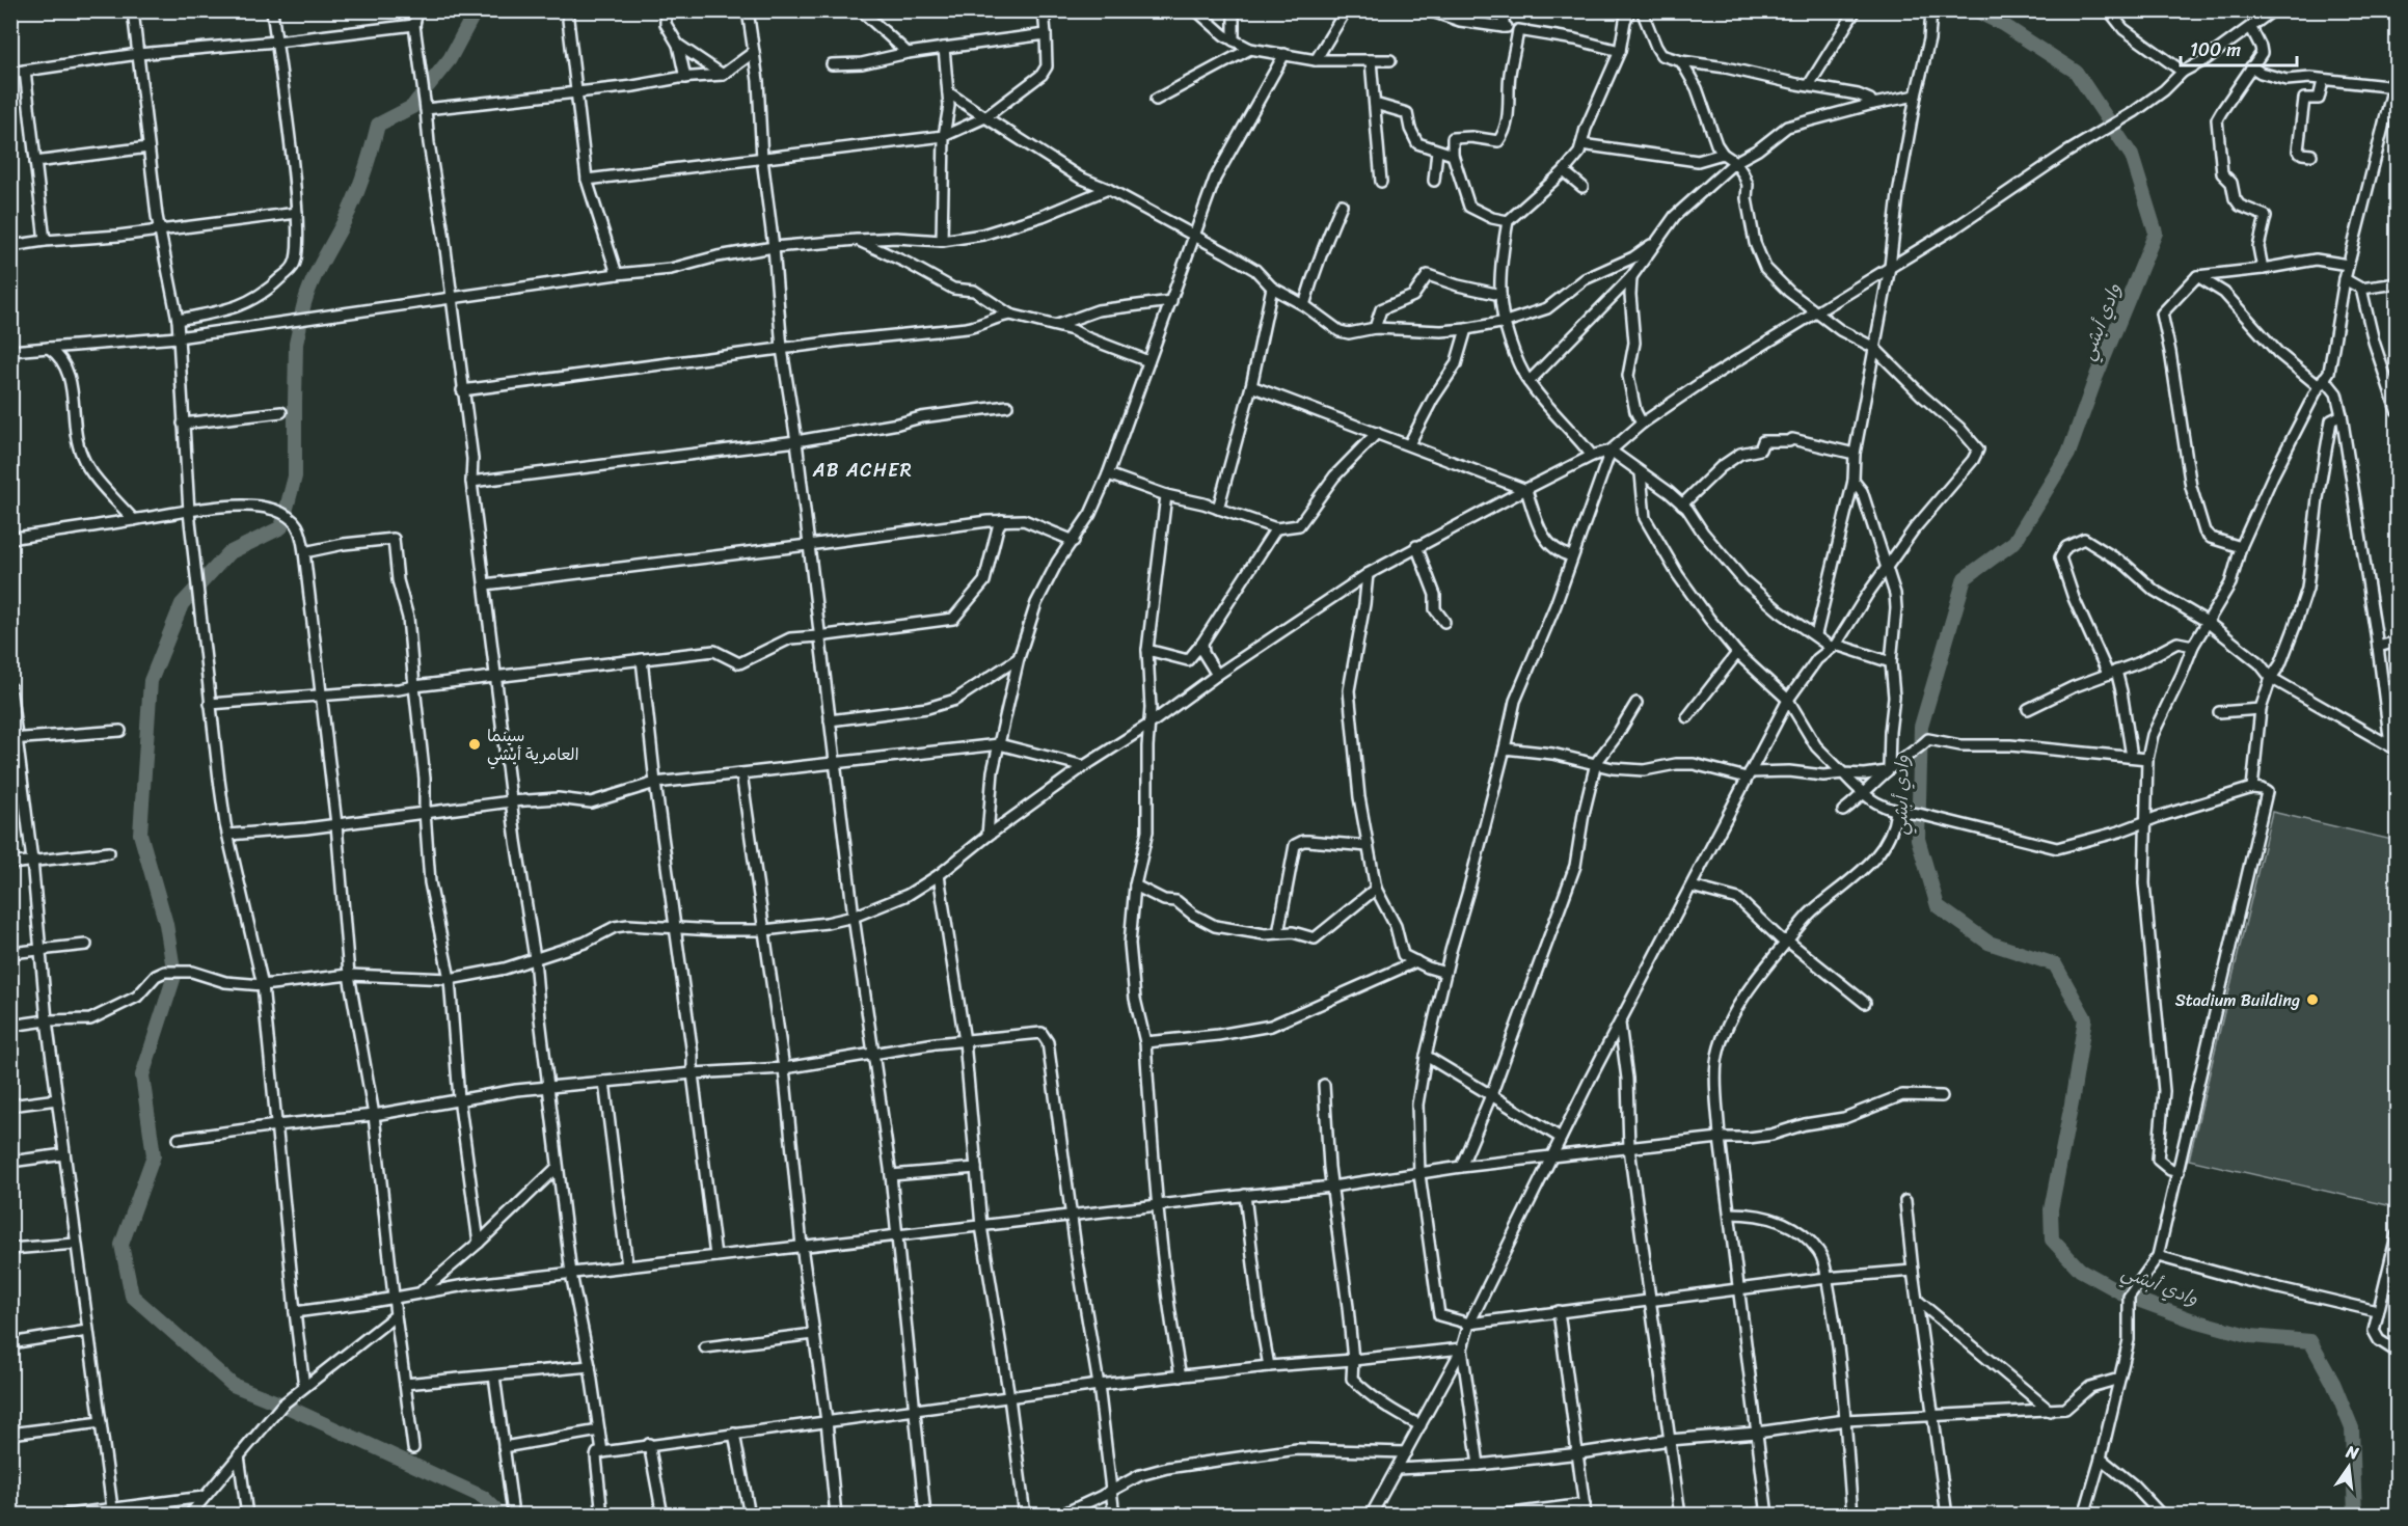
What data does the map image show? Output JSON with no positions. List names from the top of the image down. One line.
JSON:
{"districts":["AB ACHER"],"water":["وادي أبشي"],"places":["سينما العامرية أبشي","Stadium Building"],"scale_bar":"100 m","north":"top"}
